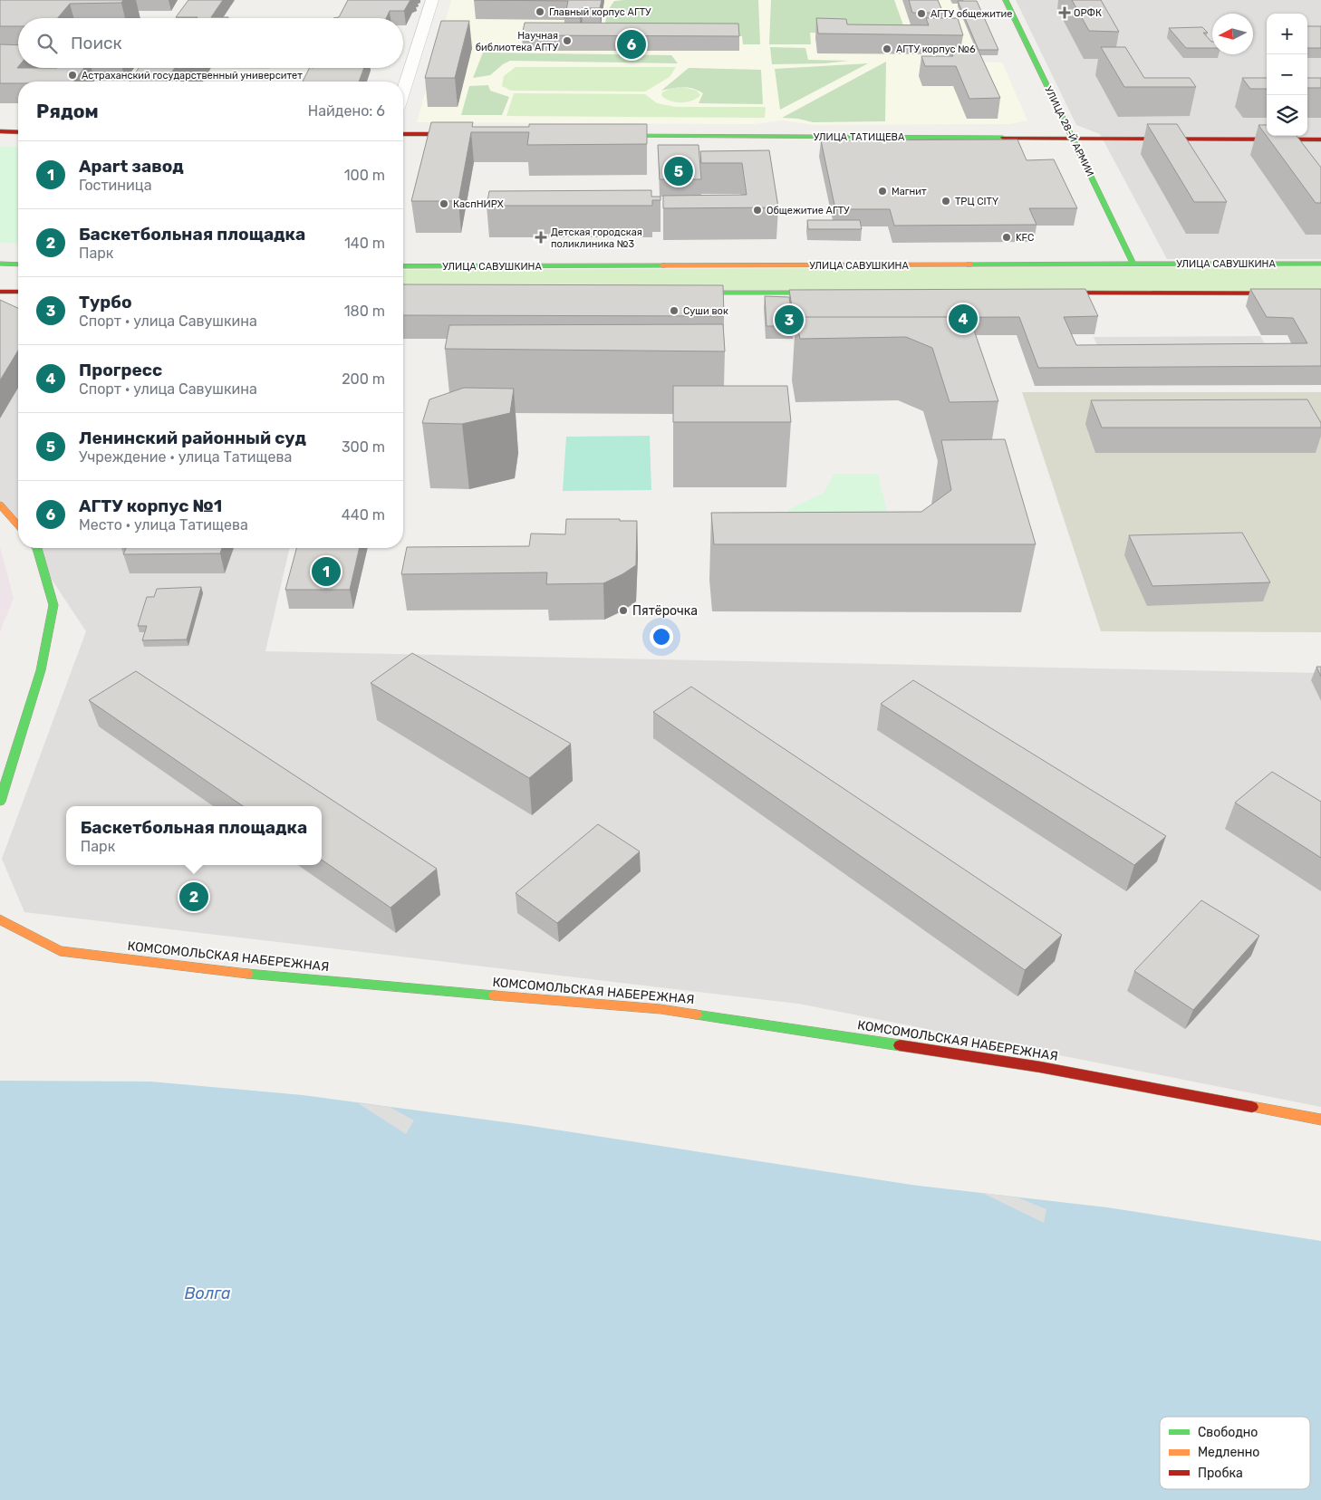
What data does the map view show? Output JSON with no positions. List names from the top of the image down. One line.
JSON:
{"streets":{"main road":["УЛИЦА 28-Й АРМИИ","УЛИЦА ТАТИЩЕВА","УЛИЦА САВУШКИНА","КОМСОМОЛЬСКАЯ НАБЕРЕЖНАЯ"]},"crossings":[["УЛИЦА 28-Й АРМИИ","УЛИЦА ТАТИЩЕВА"],["УЛИЦА 28-Й АРМИИ","УЛИЦА САВУШКИНА"]],"water":["Волга"],"places":{"other":["Главный корпус АГТУ","АГТУ общежитие","Научная библиотека АГТУ","АГТУ корпус №6","Астраханский государственный университет","Магнит","ТРЦ CITY","КаспНИРХ","Общежитие АГТУ","KFC","Суши вок","Пятёрочка"],"health":["ОРФК","Детская городская поликлиника №3"]},"legend":["Свободно","Медленно","Пробка"],"north":"left","page":{"map_buttons":["+","−"],"search":"Поиск","pins":["6","5","4","3","1","2"],"heading":["Рядом","Найдено: 6"],"list":[{"mark":"1","name":"Apart завод","note":"Гостиница","value":"100 m"},{"mark":"2","name":"Баскетбольная площадка","note":"Парк","value":"140 m"},{"mark":"3","name":"Турбо","note":"Спорт · улица Савушкина","value":"180 m"},{"mark":"4","name":"Прогресс","note":"Спорт · улица Савушкина","value":"200 m"},{"mark":"5","name":"Ленинский районный суд","note":"Учреждение · улица Татищева","value":"300 m"},{"mark":"6","name":"АГТУ корпус №1","note":"Место · улица Татищева","value":"440 m"}],"popup":["Баскетбольная площадка","Парк"]}}
